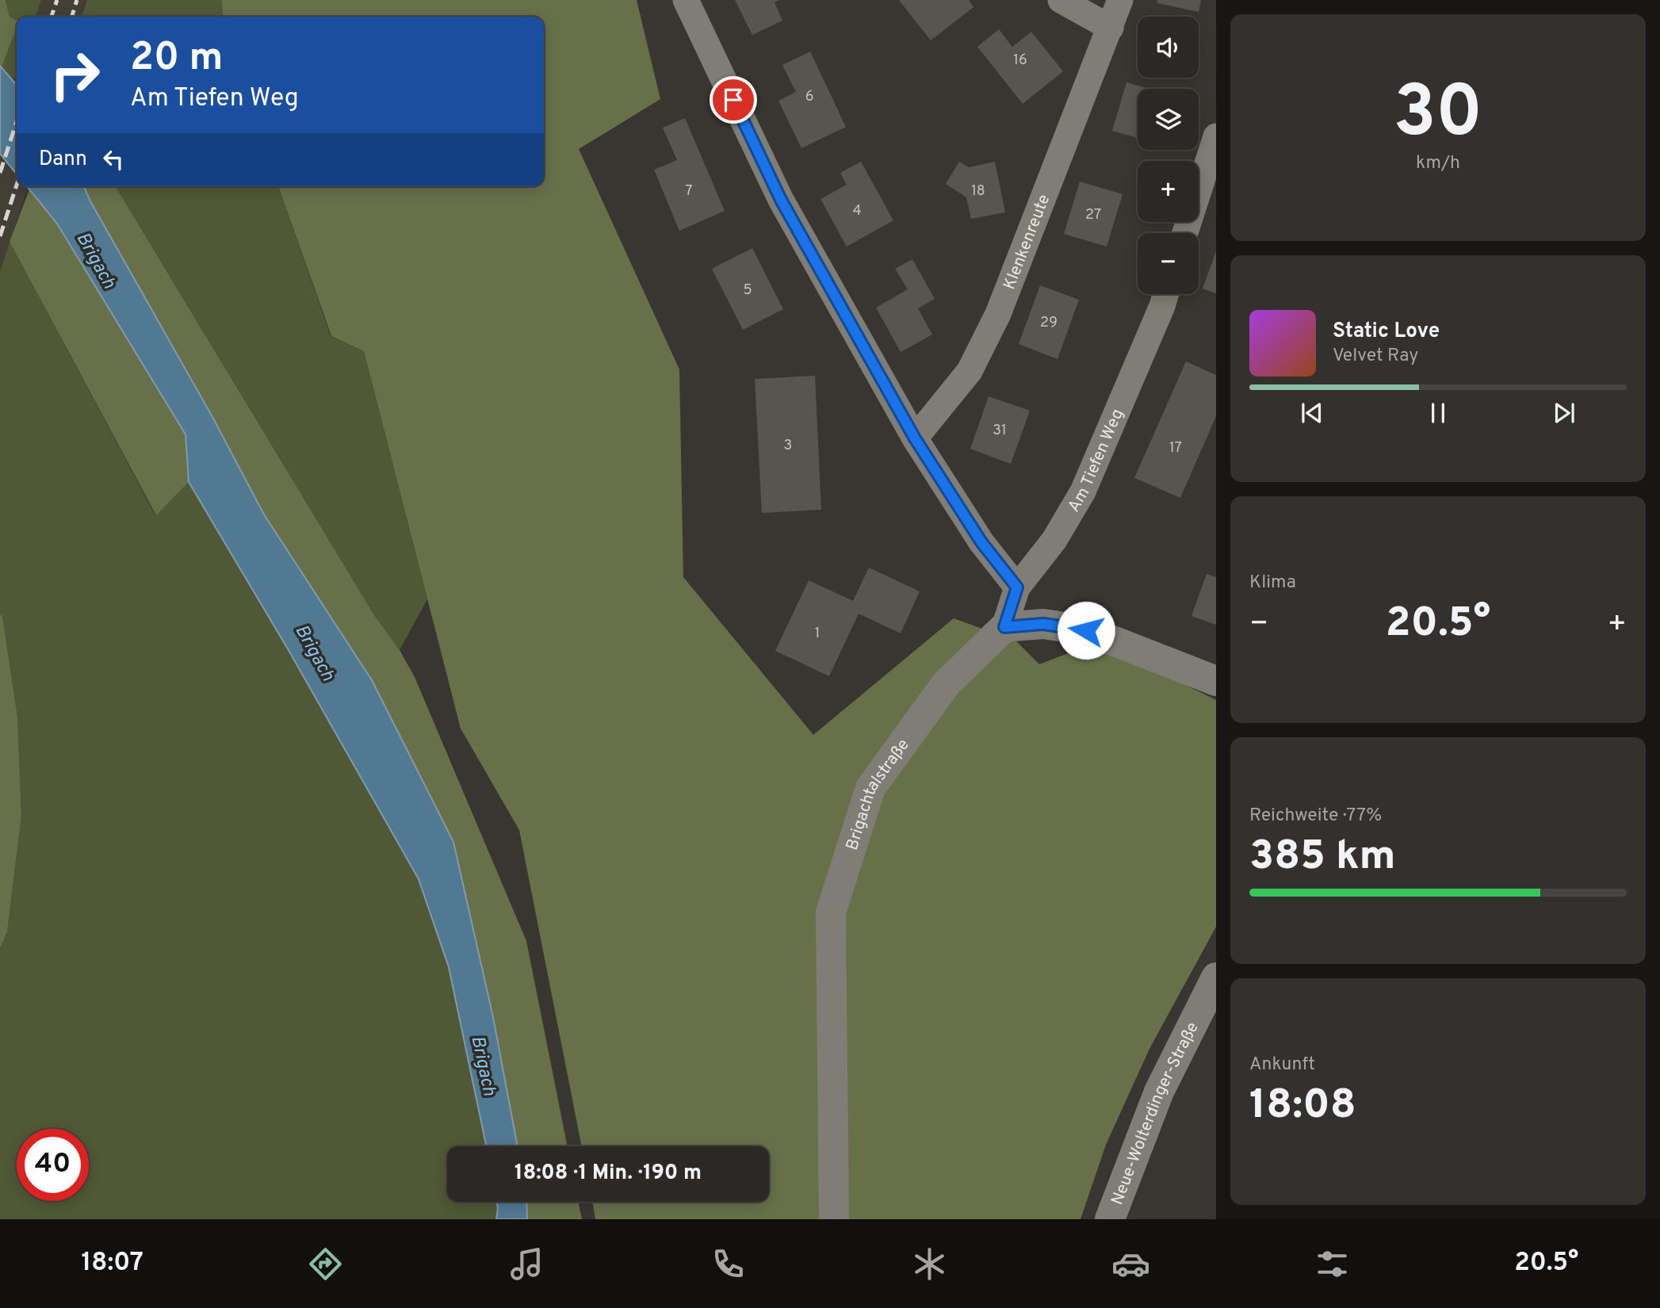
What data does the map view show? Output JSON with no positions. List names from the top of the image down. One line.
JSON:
{"streets":{"street":["Klenkenreute","Am Tiefen Weg","Brigachtalstraße","Neue-Wolterdinger-Straße"]},"crossings":[["Am Tiefen Weg","Brigachtalstraße"]],"water":["Brigach"],"house_numbers":["16","6","7","18","4","27","5","29","31","3","17","1"],"page":{"tile":[["30","km/h"],"Klima",["Reichweite · 77%","385 km"],["Ankunft","18:08"]],"map_buttons":["+","−"],"turn":["20 m","Am Tiefen Weg"],"then":"Dann","song":["Static Love","Velvet Ray"],"heat":["−","20.5°","+"],"limit":"40","trip":"18:08 · 1 Min. · 190 m","tabs":["18:07","20.5°"]}}
